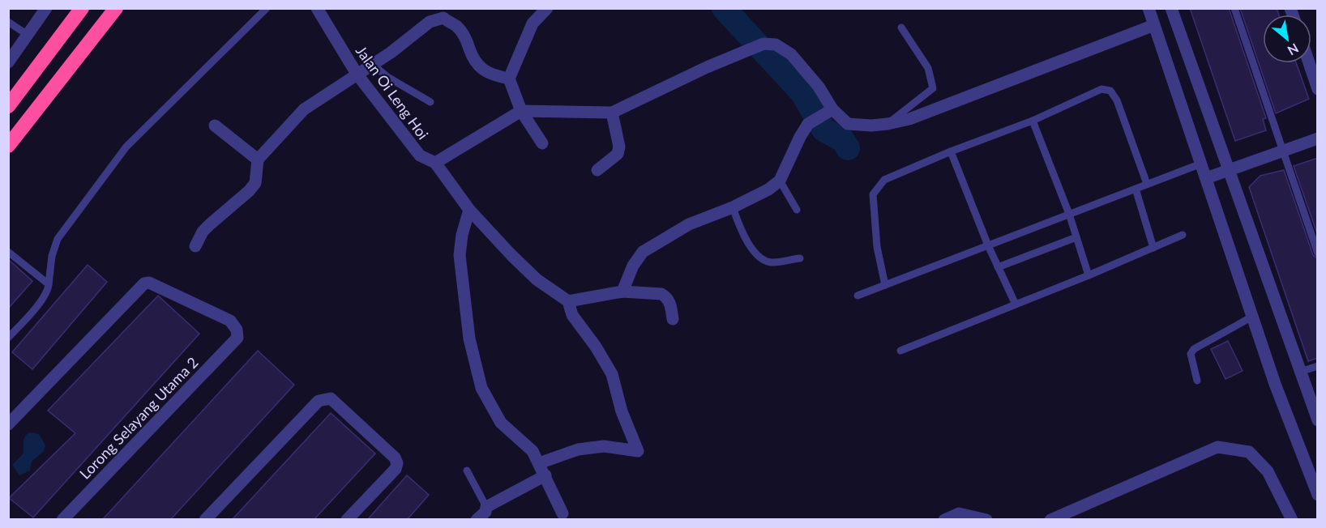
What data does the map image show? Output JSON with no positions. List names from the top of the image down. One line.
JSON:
{"streets":{"street":["Jalan Oi Leng Hoi","Lorong Selayang Utama 2"]},"north":"bottom right"}
